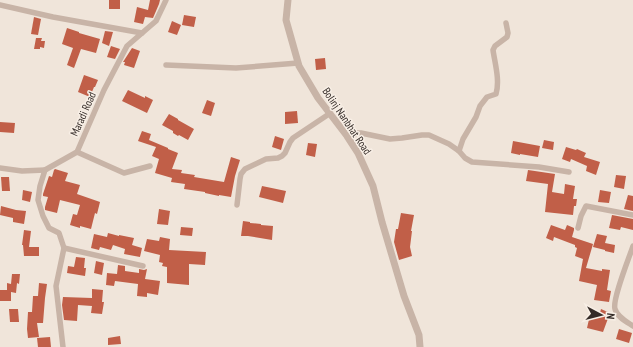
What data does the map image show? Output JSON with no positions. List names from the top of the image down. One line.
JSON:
{"streets":{"street":["Maradi Road","Bolinj Nanbhat Road"]},"north":"right"}
